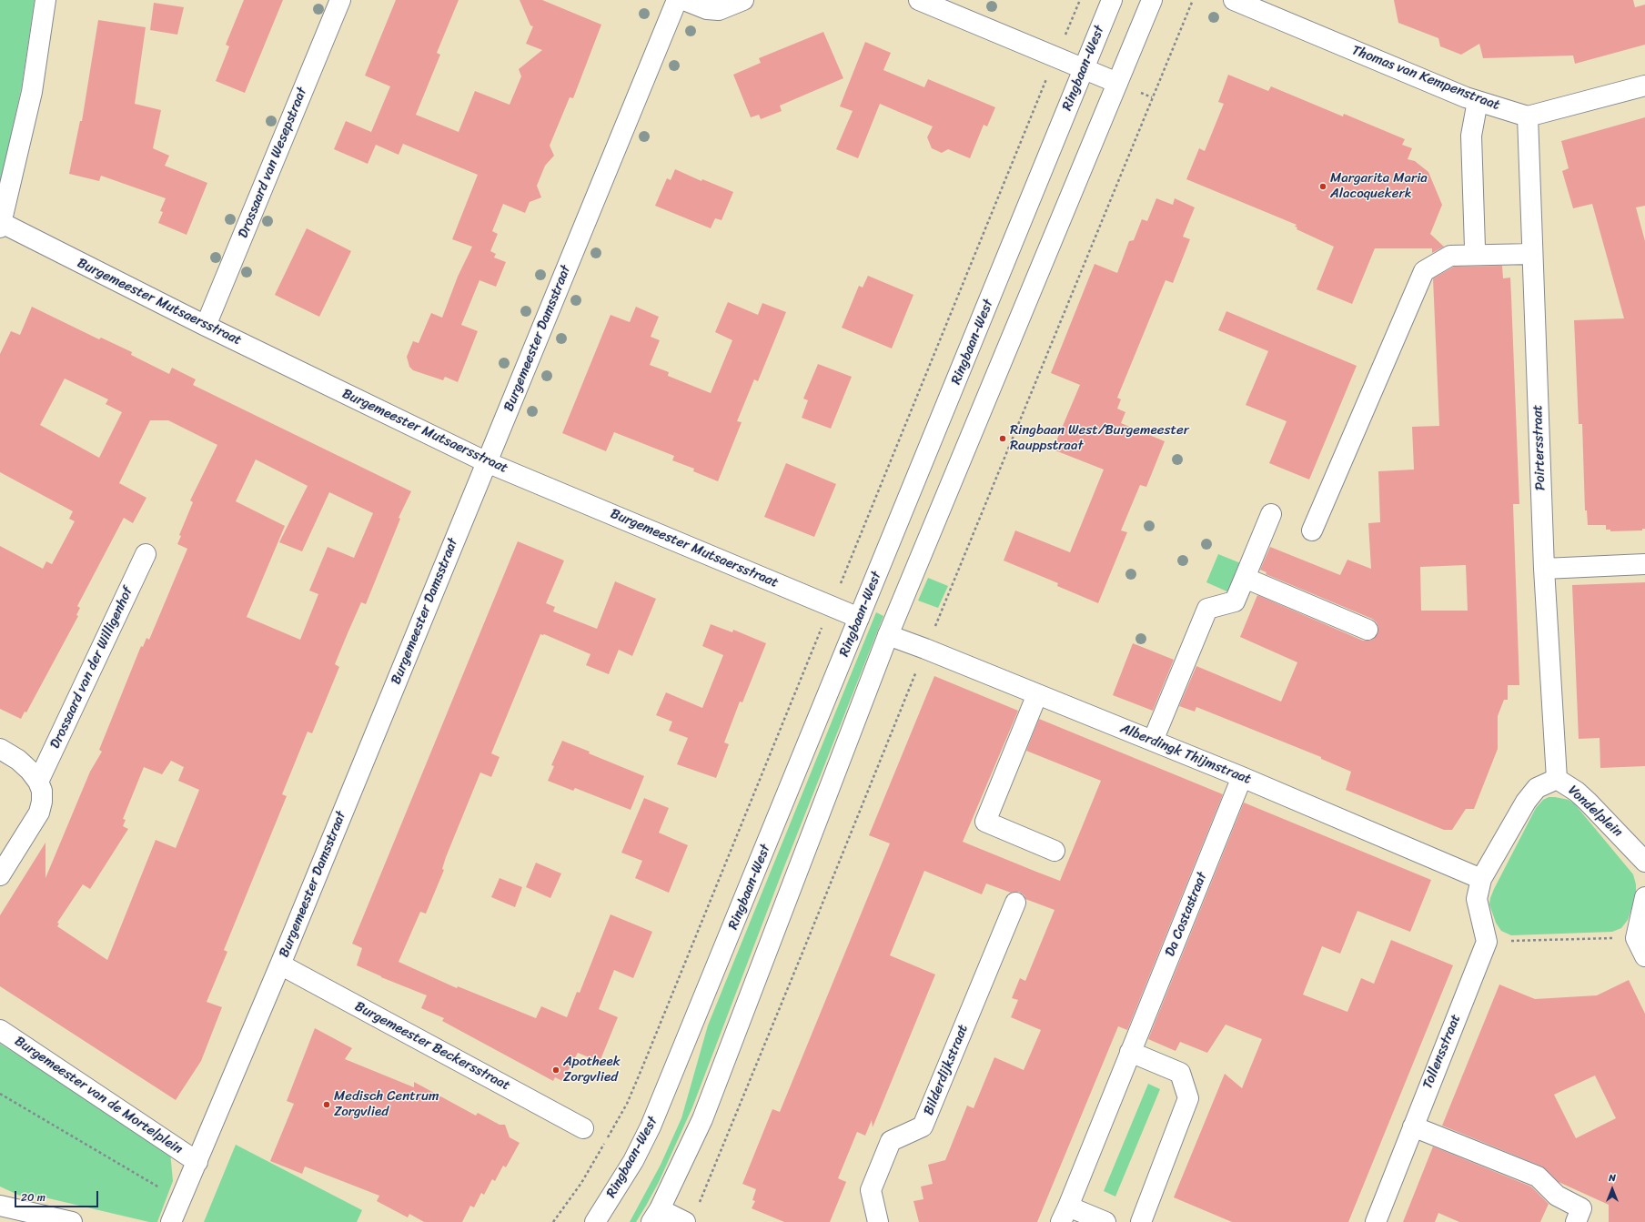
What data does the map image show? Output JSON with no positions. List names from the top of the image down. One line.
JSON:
{"streets":{"street":["Ringbaan-West","Thomas van Kempenstraat","Drossaard van Wesepstraat","Burgemeester Mutsaersstraat","Burgemeester Damsstraat","Poirtersstraat","Drossaard van der Willigenhof","Alberdingk Thijmstraat","Vondelplein","Da Costastraat","Burgemeester Beckersstraat","Tollensstraat","Bilderdijkstraat","Burgemeester van de Mortelplein"]},"crossings":[["Ringbaan-West","Burgemeester Mutsaersstraat"],["Thomas van Kempenstraat","Poirtersstraat"],["Drossaard van Wesepstraat","Burgemeester Mutsaersstraat"],["Burgemeester Mutsaersstraat","Burgemeester Damsstraat"],["Burgemeester Damsstraat","Burgemeester Beckersstraat"],["Burgemeester Damsstraat","Burgemeester van de Mortelplein"],["Poirtersstraat","Vondelplein"],["Alberdingk Thijmstraat","Vondelplein"],["Alberdingk Thijmstraat","Da Costastraat"]],"places":["Margarita Maria Alacoquekerk","Ringbaan West/Burgemeester Rauppstraat","Apotheek Zorgvlied","Medisch Centrum Zorgvlied"],"scale_bar":"20 m","north":"top"}
